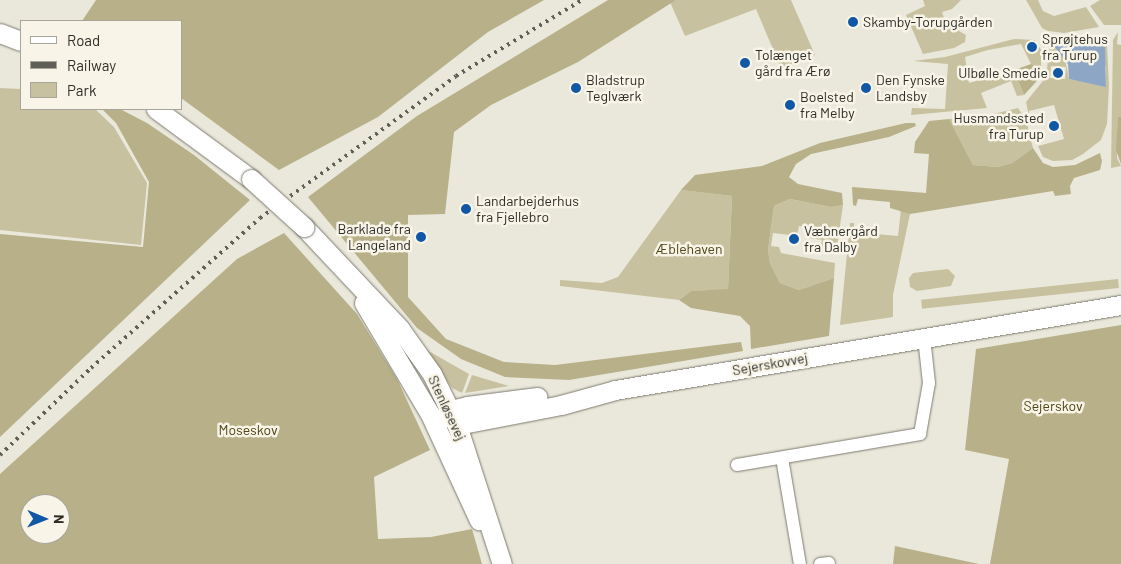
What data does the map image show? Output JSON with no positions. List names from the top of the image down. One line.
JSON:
{"streets":{"street":["Sejerskovvej","Stenløsevej"]},"crossings":[["Sejerskovvej","Stenløsevej"]],"parks":["Æblehaven","Sejerskov","Moseskov"],"places":["Skamby-Torupgården","Sprøjtehus fra Turup","Tolænget gård fra Ærø","Ulbølle Smedie","Bladstrup Teglværk","Den Fynske Landsby","Boelsted fra Melby","Husmandssted fra Turup","Landarbejderhus fra Fjellebro","Barklade fra Langeland","Væbnergård fra Dalby"],"legend":["Road","Railway","Park"],"north":"right"}
